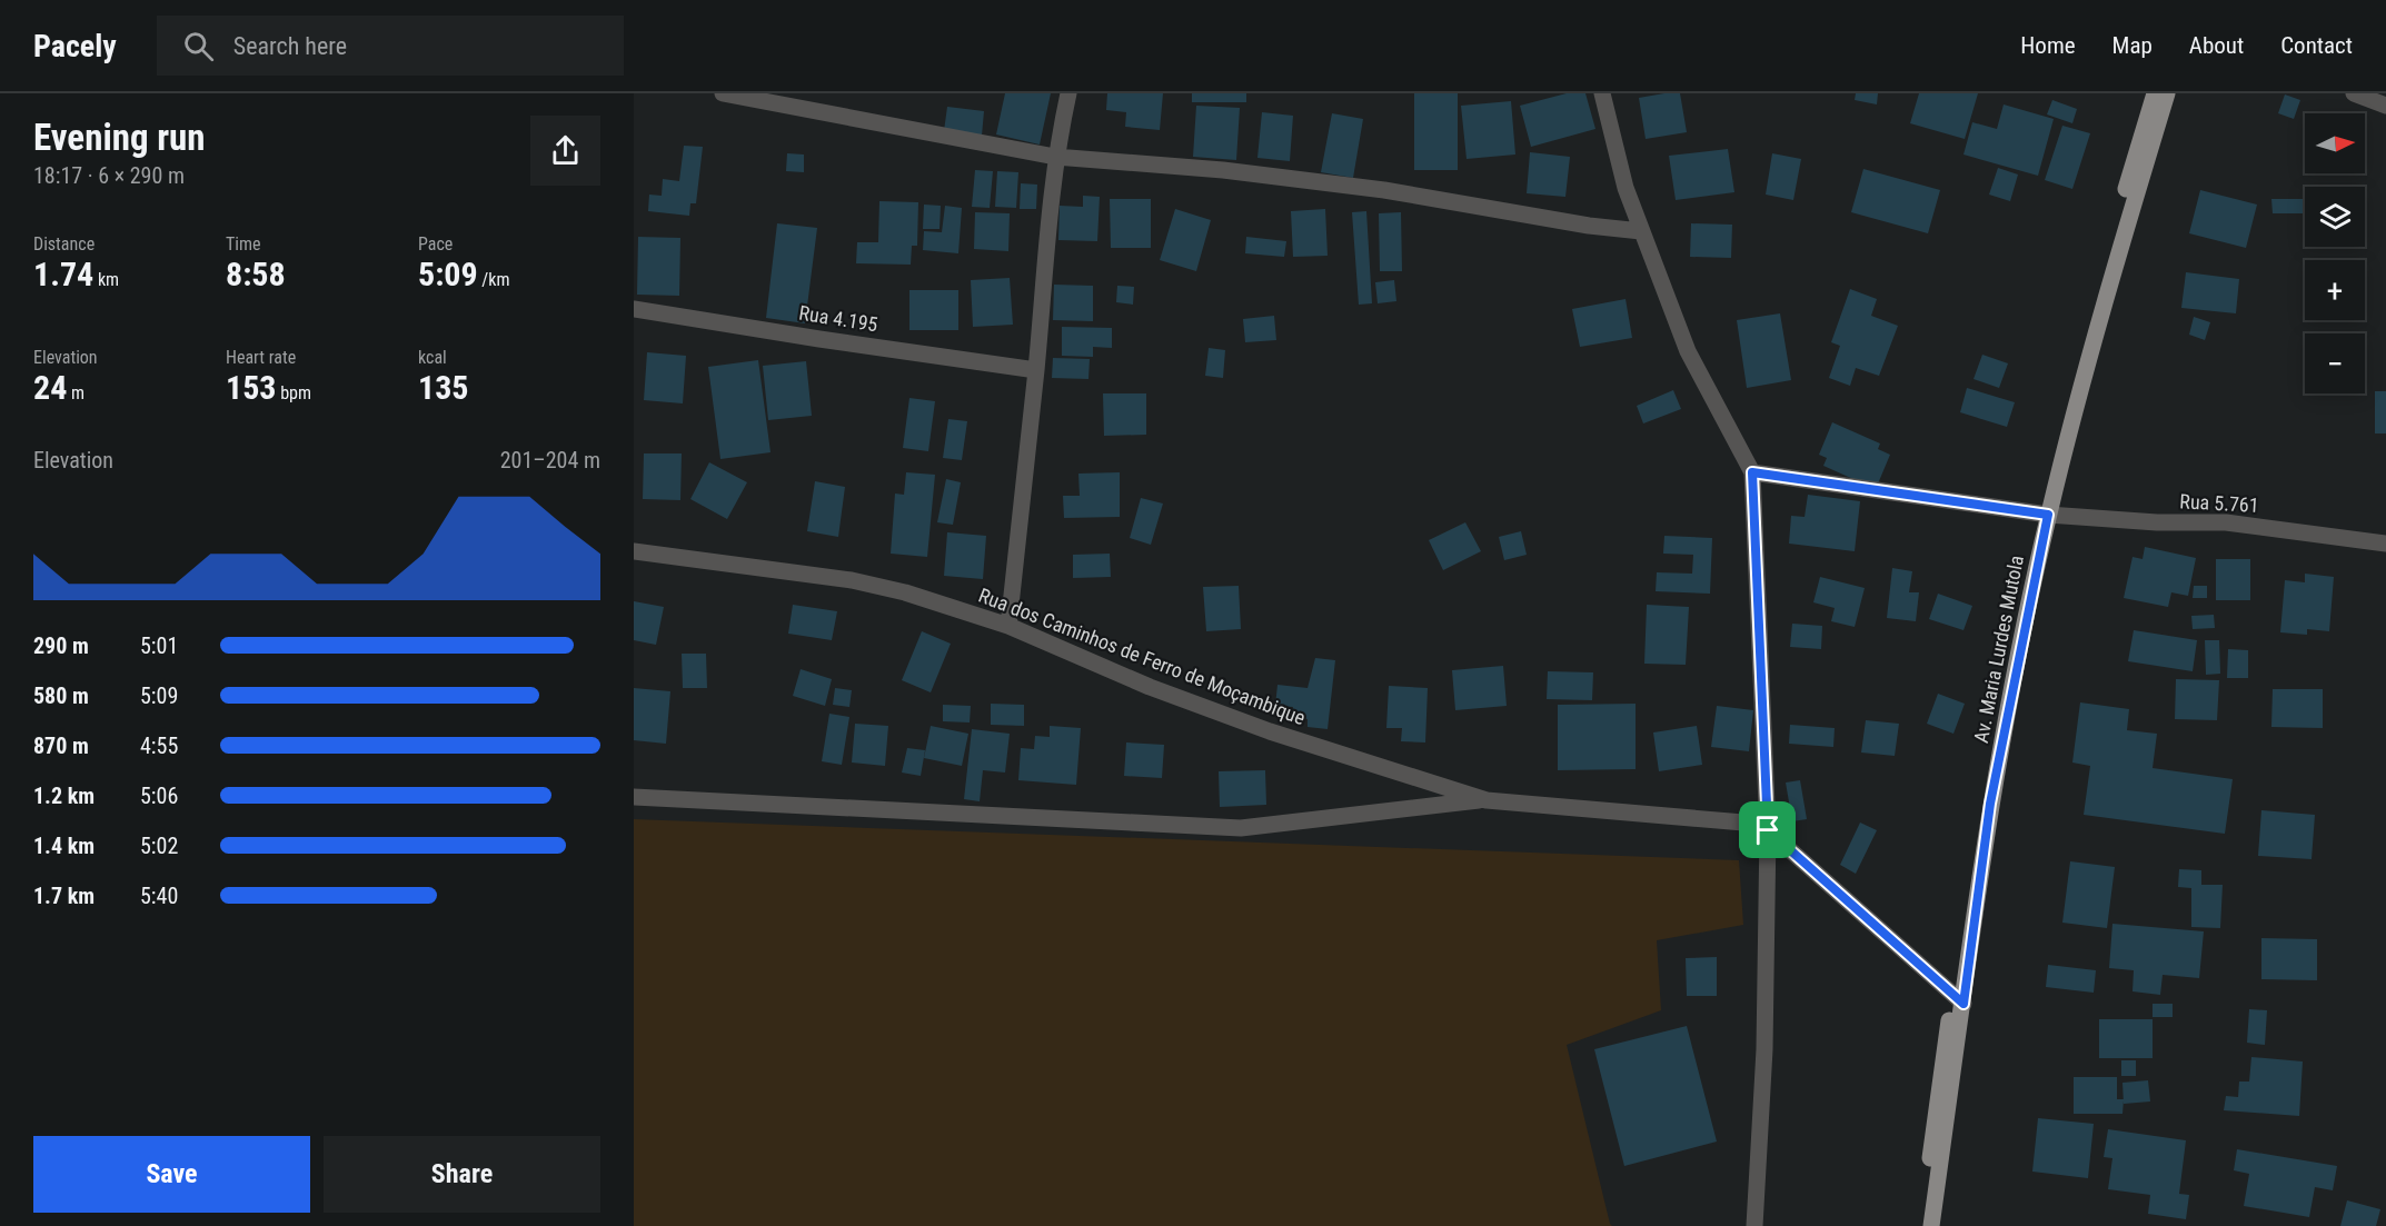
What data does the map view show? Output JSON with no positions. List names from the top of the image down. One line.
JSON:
{"streets":{"main road":["Av. Maria Lurdes Mutola"],"street":["Rua 4.195","Rua 5.761","Rua dos Caminhos de Ferro de Moçambique"]},"crossings":[["Rua 5.761","Av. Maria Lurdes Mutola"],["Av. Maria Lurdes Mutola","Rua dos Caminhos de Ferro de Moçambique"]],"north":"right","page":{"header":"Pacely","search":"Search here","nav":["Home","Map","About","Contact"],"heading":["Evening run","18:17 · 6 × 290 m"],"map_buttons":["+","−"],"stats":[["Distance","1.74 km"],["Time","8:58"],["Pace","5:09 /km"],["Elevation","24 m"],["Heart rate","153 bpm"],["kcal","135"]],"chart":["Elevation","201–204 m"],"list":[{"name":"290 m","note":"5:01"},{"name":"580 m","note":"5:09"},{"name":"870 m","note":"4:55"},{"name":"1.2 km","note":"5:06"},{"name":"1.4 km","note":"5:02"},{"name":"1.7 km","note":"5:40"}],"buttons":["Save","Share"]}}
